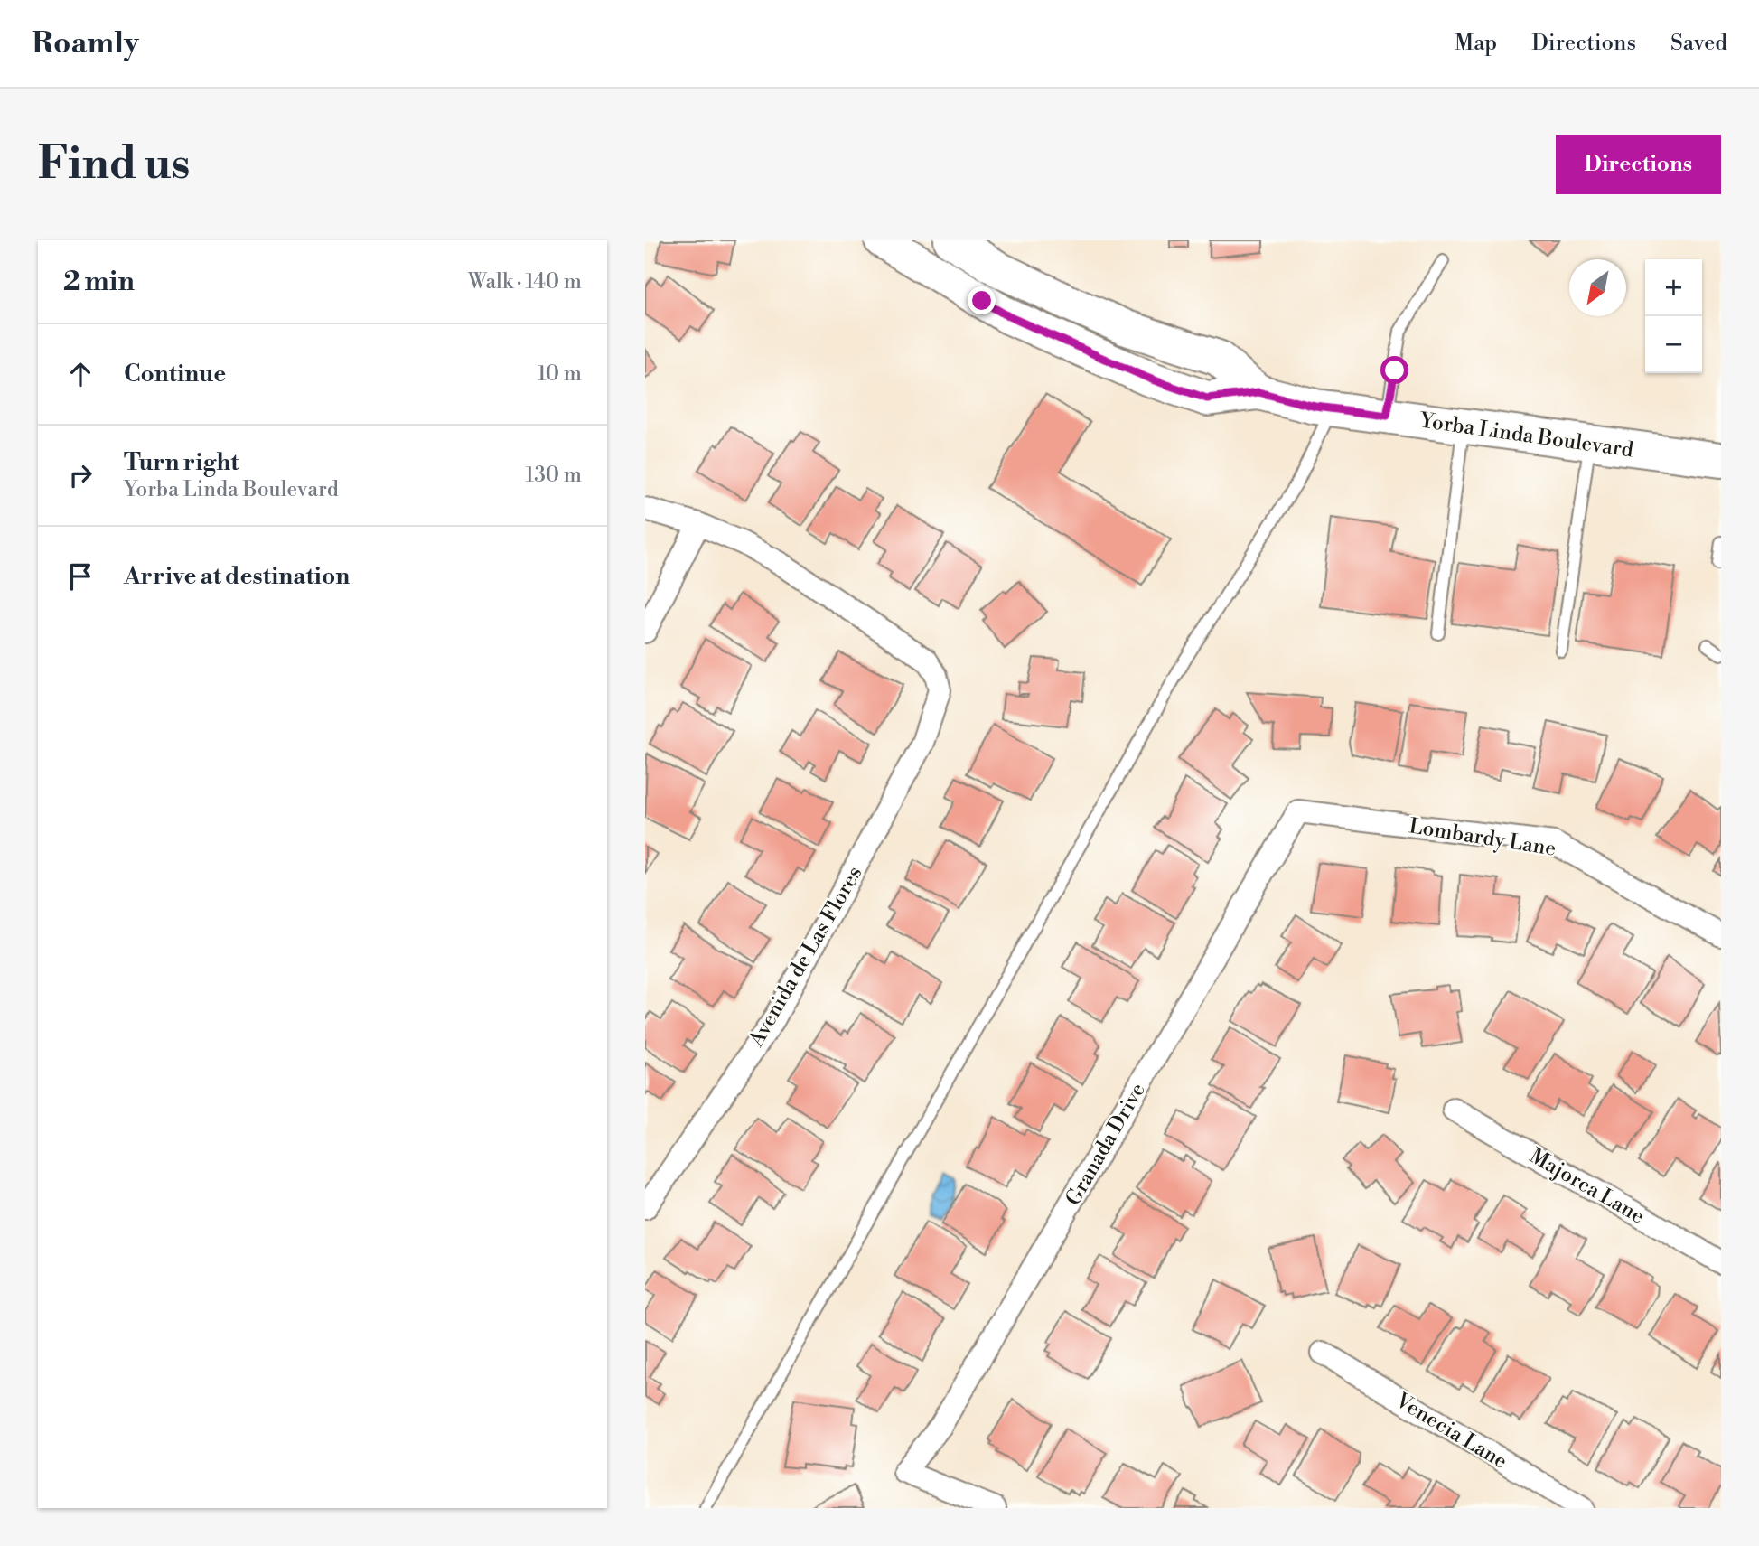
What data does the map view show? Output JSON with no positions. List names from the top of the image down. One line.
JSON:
{"streets":{"main road":["Yorba Linda Boulevard"],"street":["Lombardy Lane","Avenida de Las Flores","Granada Drive","Majorca Lane","Venecia Lane"]},"crossings":[["Lombardy Lane","Granada Drive"]],"north":"bottom left","page":{"header":"Roamly","nav":["Map","Directions","Saved"],"buttons":"Directions","title":"Find us","heading":["2 min","Walk · 140 m"],"map_buttons":["+","−"],"list":[["Continue","10 m"],["Turn right","Yorba Linda Boulevard","130 m"],"Arrive at destination"]}}
